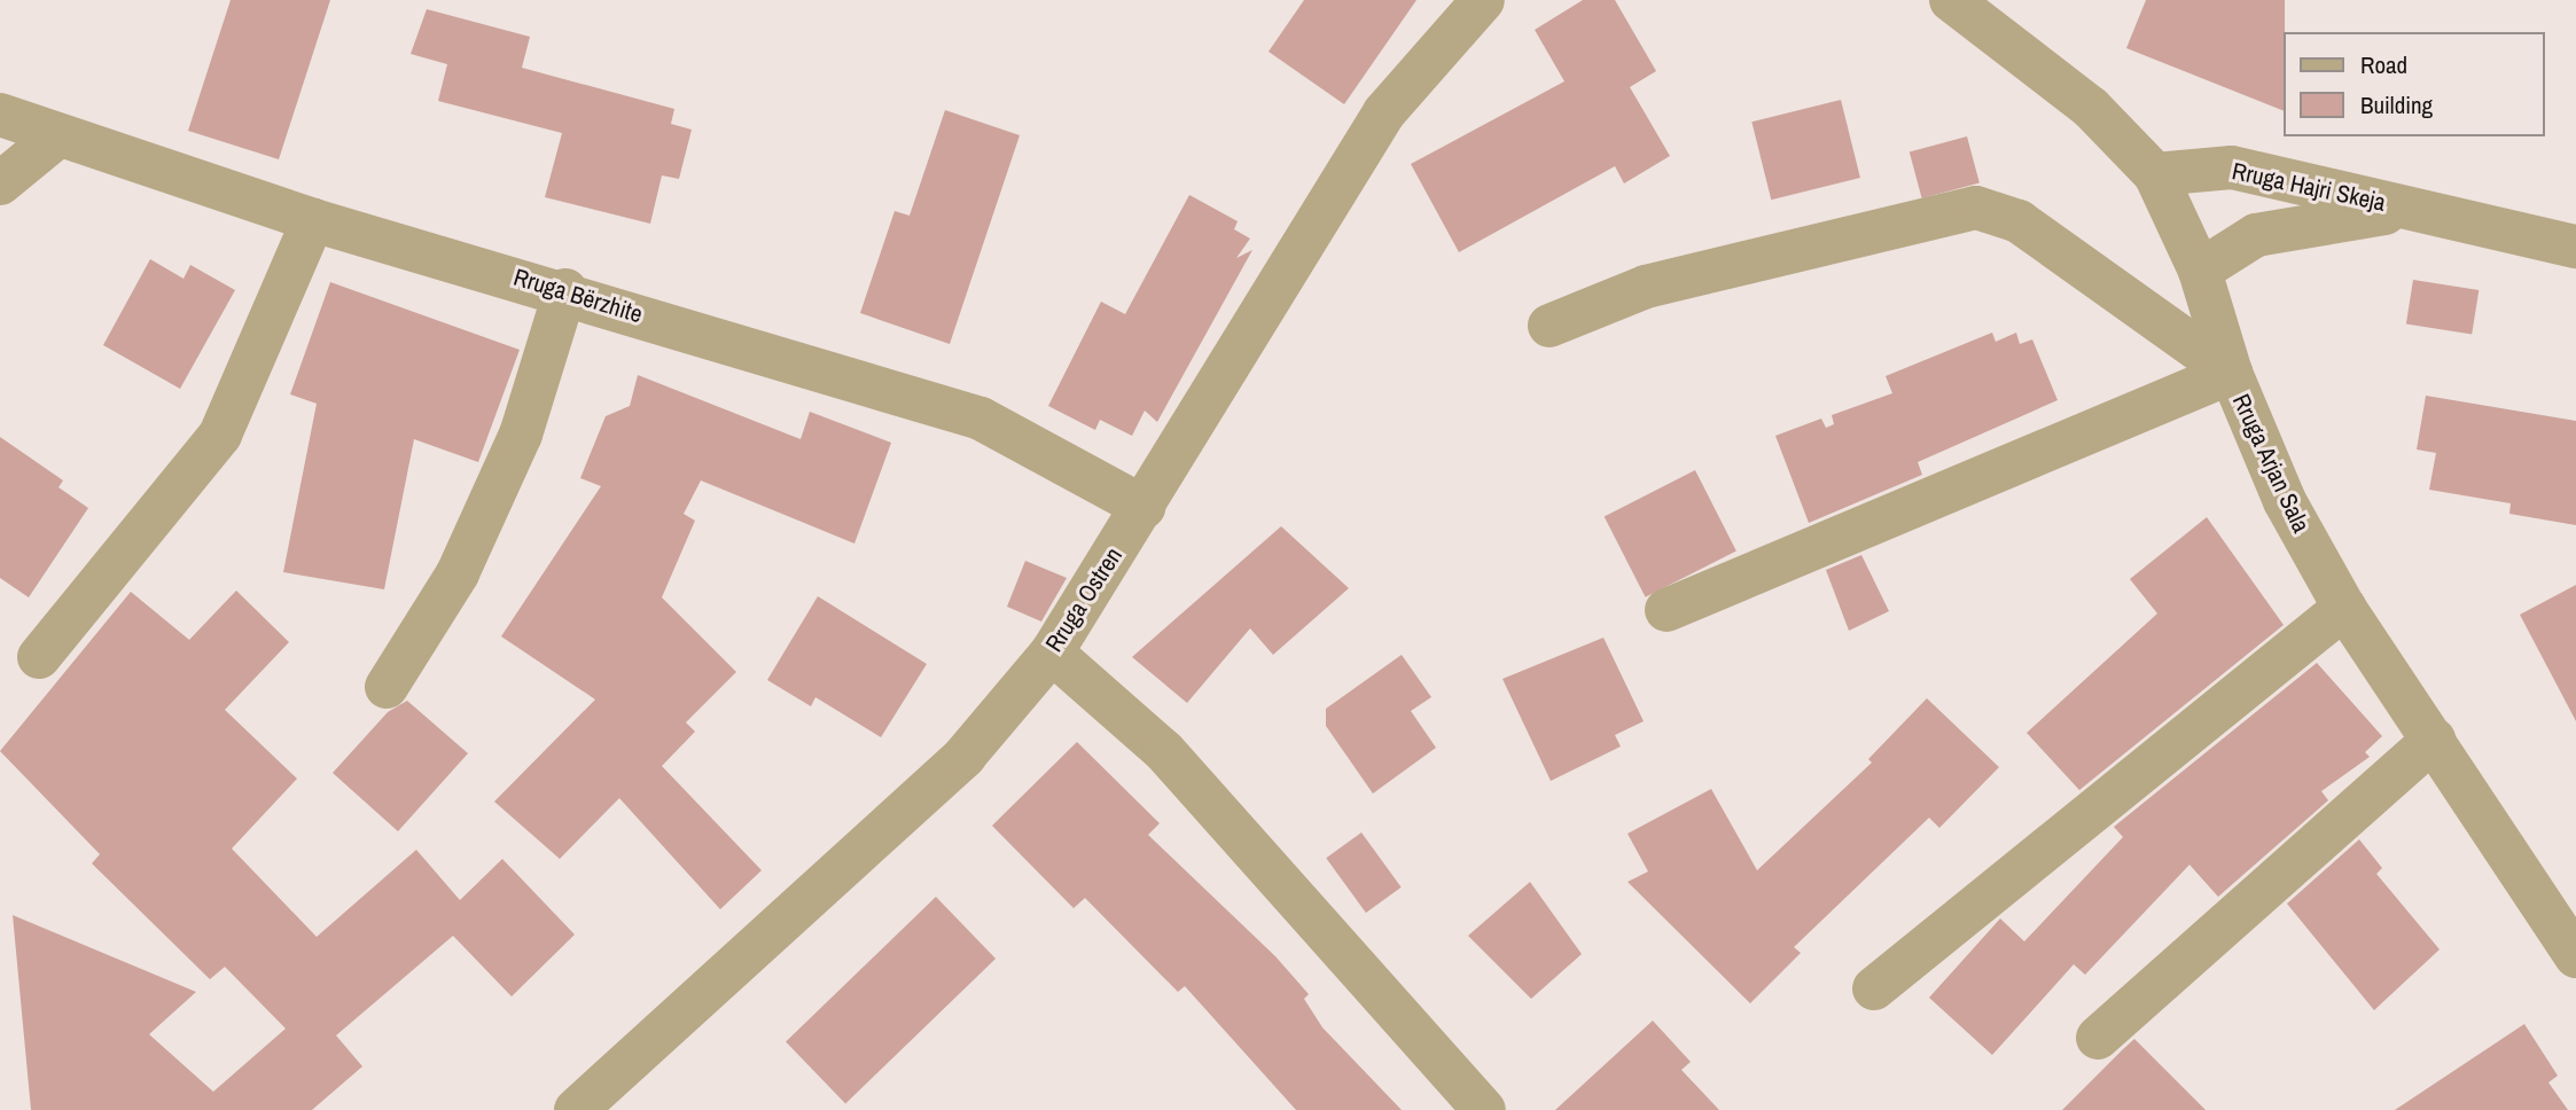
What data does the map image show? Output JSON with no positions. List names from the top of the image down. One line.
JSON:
{"streets":{"street":["Rruga Hajri Skeja","Rruga Bërzhite","Rruga Arjan Sala","Rruga Ostren"]},"crossings":[["Rruga Hajri Skeja","Rruga Arjan Sala"],["Rruga Bërzhite","Rruga Ostren"]],"legend":["Road","Building"]}
